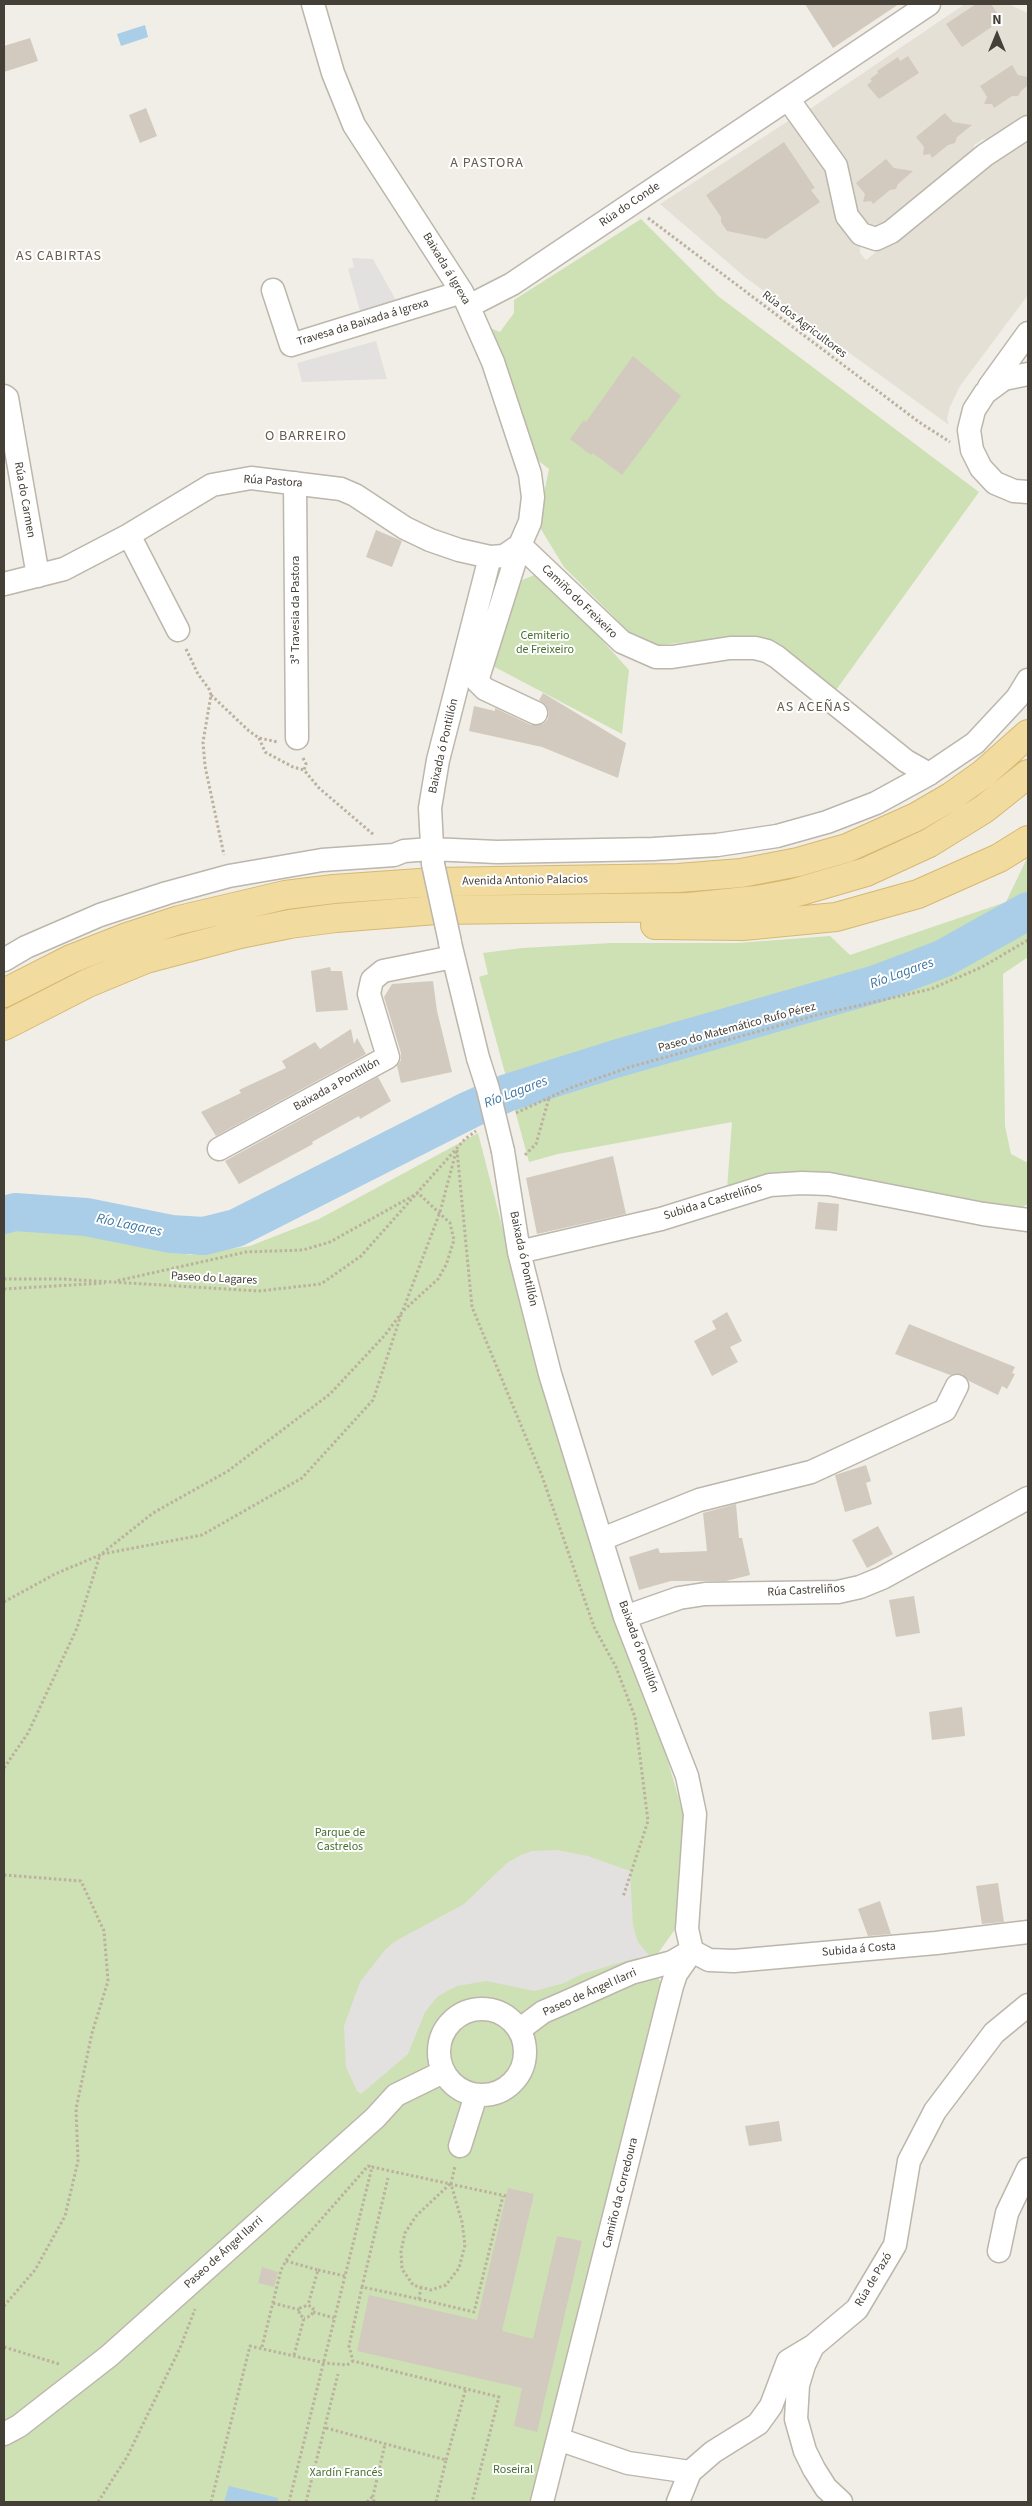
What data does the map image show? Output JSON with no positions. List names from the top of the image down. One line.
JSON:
{"streets":{"main road":["Avenida Antonio Palacios"],"street":["Rúa do Conde","Baixada á Igrexa","Travesa da Baixada á Igrexa","Rúa Pastora","Rúa do Carmen","Camiño do Freixeiro","3ª Travesia da Pastora","Baixada ó Pontillón","Baixada a Pontillón","Subida a Castreliños","Rúa Castreliños","Subida á Costa","Paseo de Ángel Ilarri","Camiño da Corredoura","Rúa de Pazó"],"path":["Rúa dos Agricultores","Paseo do Matemático Rufo Pérez","Paseo do Lagares"]},"crossings":[["Rúa do Conde","Baixada á Igrexa"],["Rúa do Conde","Travesa da Baixada á Igrexa"],["Rúa do Conde","Rúa dos Agricultores"],["Baixada á Igrexa","Travesa da Baixada á Igrexa"],["Baixada á Igrexa","Camiño do Freixeiro"],["Rúa Pastora","Rúa do Carmen"],["Rúa Pastora","3ª Travesia da Pastora"],["Rúa Pastora","Baixada ó Pontillón"],["Baixada ó Pontillón","Baixada a Pontillón"],["Baixada ó Pontillón","Subida a Castreliños"],["Baixada ó Pontillón","Rúa Castreliños"],["Baixada ó Pontillón","Subida á Costa"],["Baixada ó Pontillón","Paseo de Ángel Ilarri"],["Baixada ó Pontillón","Camiño da Corredoura"],["Subida á Costa","Paseo de Ángel Ilarri"],["Subida á Costa","Camiño da Corredoura"],["Paseo de Ángel Ilarri","Camiño da Corredoura"]],"districts":["A PASTORA","AS CABIRTAS","O BARREIRO","AS ACEÑAS"],"water":["Río Lagares"],"parks":["Cemiterio de Freixeiro","Parque de Castrelos","Roseiral","Xardín Francés"],"north":"top"}
